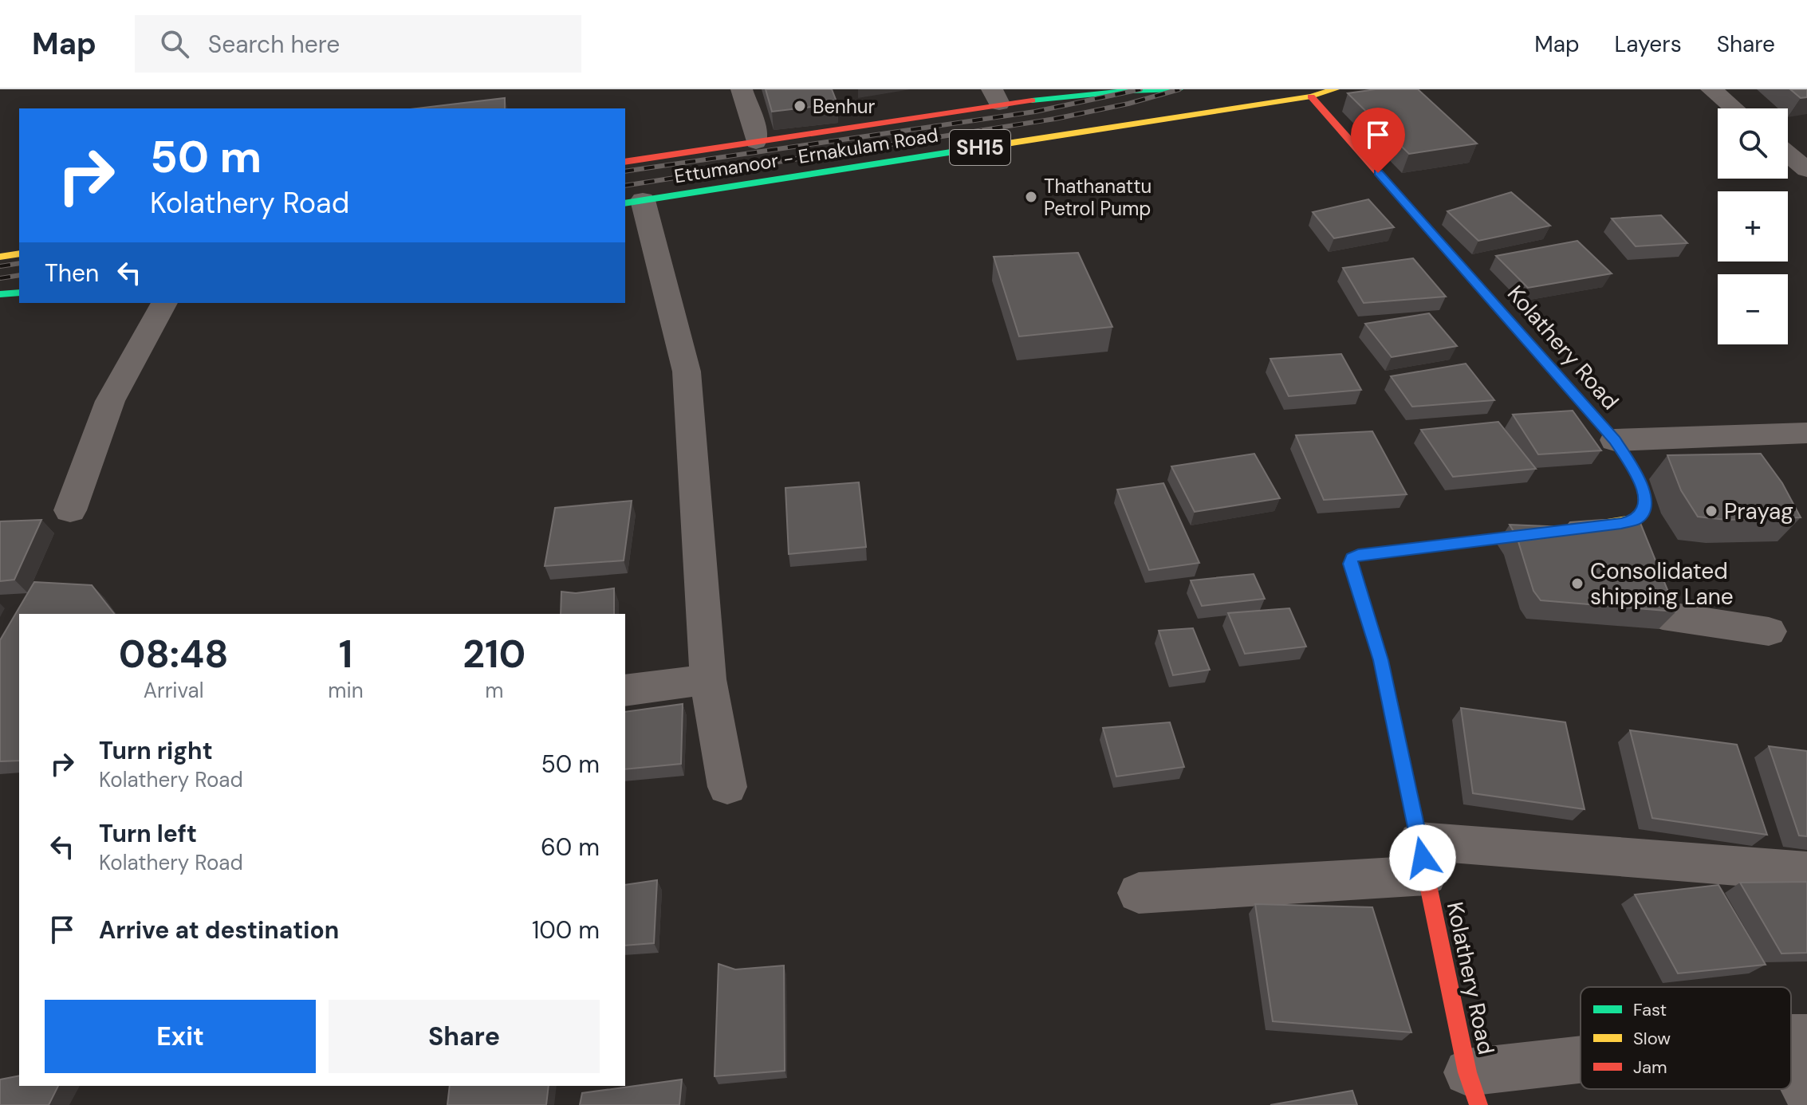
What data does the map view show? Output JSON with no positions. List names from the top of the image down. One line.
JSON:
{"streets":{"main road":["SH15","Ettumanoor - Ernakulam Road","Kolathery Road"]},"crossings":[["Ettumanoor - Ernakulam Road","Kolathery Road"]],"places":["Benhur","Thathanattu Petrol Pump","Prayag","Consolidated shipping Lane"],"legend":["Fast","Slow","Jam"],"page":{"header":"Map","search":"Search here","nav":["Map","Layers","Share"],"map_buttons":["+","−"],"turn":["50 m","Kolathery Road"],"then":"Then","eta":["08:48","Arrival","1","min","210","m"],"list":[{"name":"Turn right","note":"Kolathery Road","value":"50 m"},{"name":"Turn left","note":"Kolathery Road","value":"60 m"},{"name":"Arrive at destination","value":"100 m"}],"buttons":["Exit","Share"]}}
